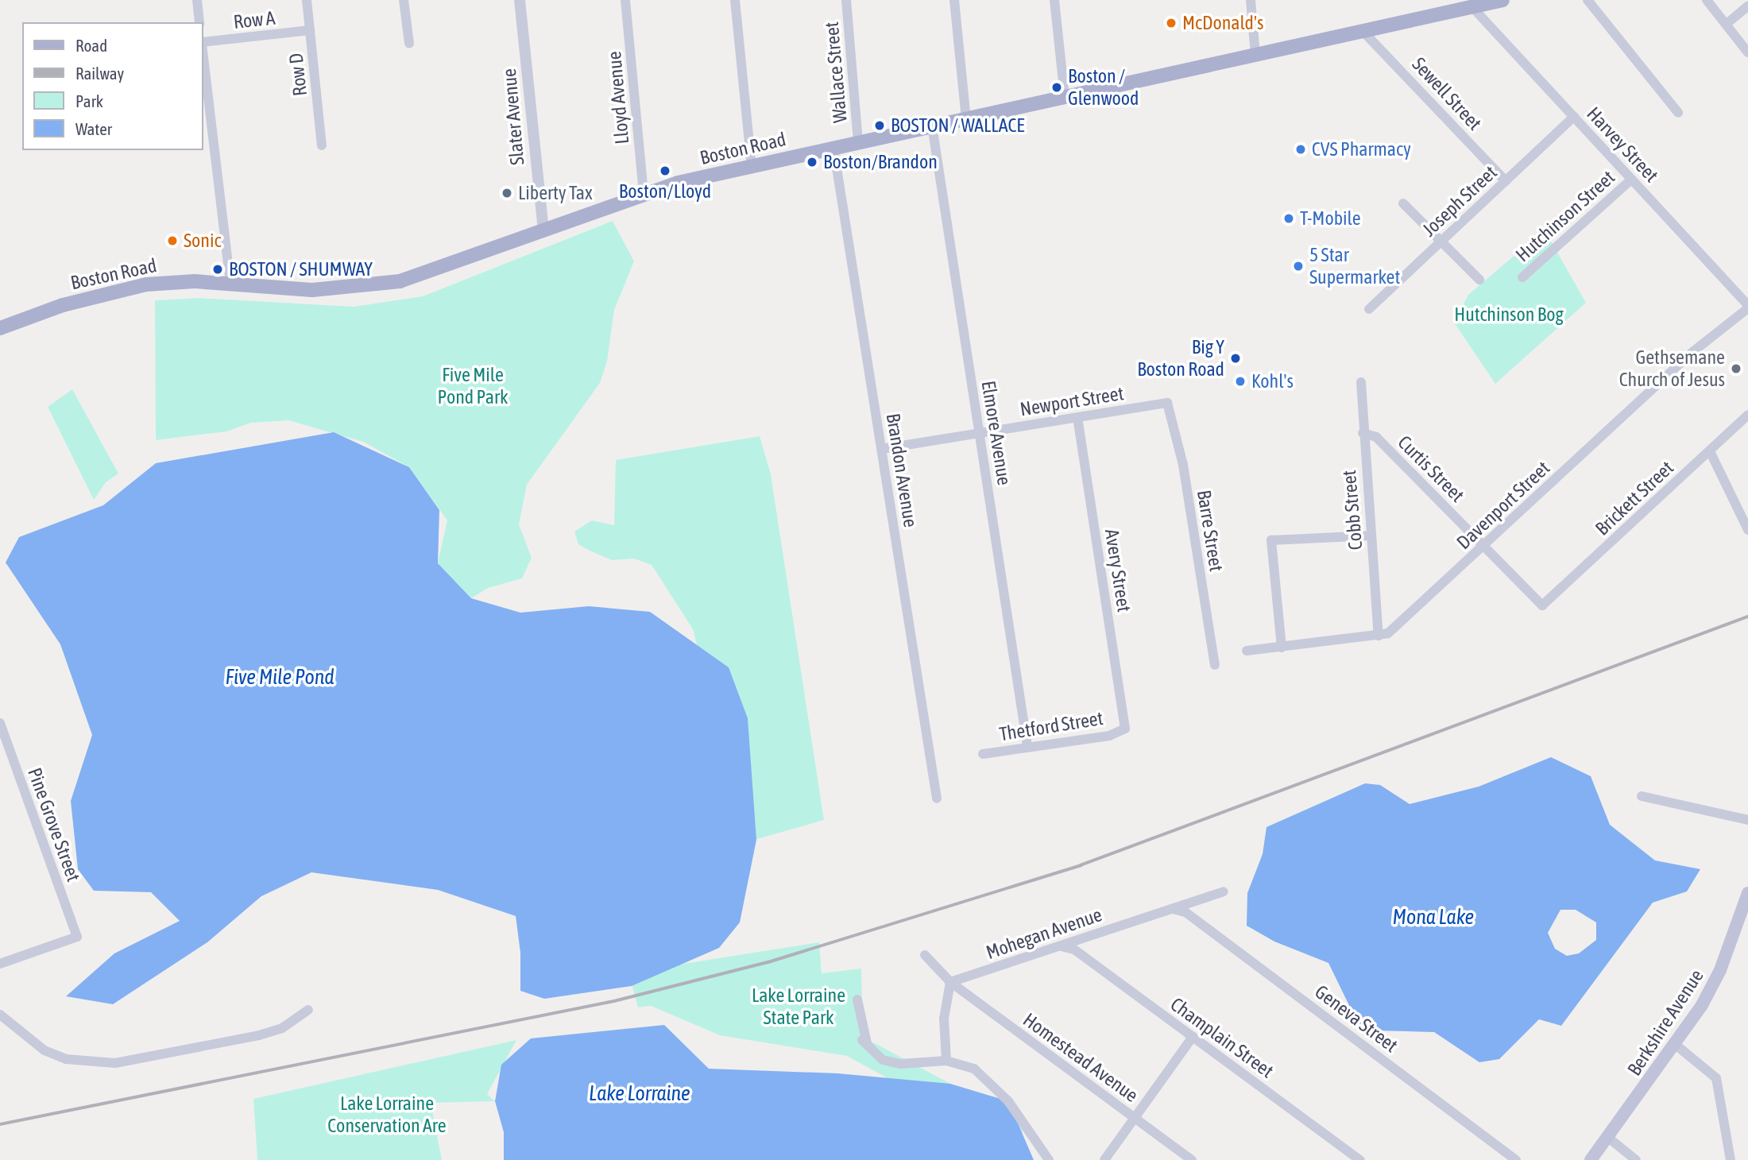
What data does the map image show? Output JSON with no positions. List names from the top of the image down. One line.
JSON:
{"streets":{"main road":["Boston Road","Berkshire Avenue"],"street":["Row A","Wallace Street","Row D","Sewell Street","Lloyd Avenue","Slater Avenue","Harvey Street","Joseph Street","Hutchinson Street","Newport Street","Elmore Avenue","Curtis Street","Brandon Avenue","Brickett Street","Davenport Street","Cobb Street","Barre Street","Avery Street","Thetford Street","Pine Grove Street","Mohegan Avenue","Geneva Street","Champlain Street","Homestead Avenue"]},"crossings":[["Row A","Row D"],["Wallace Street","Boston Road"],["Sewell Street","Boston Road"],["Sewell Street","Joseph Street"],["Lloyd Avenue","Boston Road"],["Slater Avenue","Boston Road"],["Harvey Street","Boston Road"],["Harvey Street","Joseph Street"],["Harvey Street","Hutchinson Street"],["Harvey Street","Davenport Street"],["Boston Road","Elmore Avenue"],["Boston Road","Brandon Avenue"],["Newport Street","Elmore Avenue"],["Newport Street","Brandon Avenue"],["Newport Street","Barre Street"],["Newport Street","Avery Street"],["Elmore Avenue","Thetford Street"],["Curtis Street","Brickett Street"],["Curtis Street","Davenport Street"],["Curtis Street","Cobb Street"],["Davenport Street","Cobb Street"],["Avery Street","Thetford Street"],["Mohegan Avenue","Geneva Street"],["Mohegan Avenue","Champlain Street"],["Mohegan Avenue","Homestead Avenue"]],"water":["Five Mile Pond","Mona Lake","Lake Lorraine"],"parks":["Hutchinson Bog","Five Mile Pond Park","Lake Lorraine State Park","Lake Lorraine Conservation Are"],"places":["McDonald's","Boston / Glenwood","BOSTON / WALLACE","CVS Pharmacy","Boston/Brandon","Boston/Lloyd","Liberty Tax","T-Mobile","Sonic","5 Star Supermarket","BOSTON / SHUMWAY","Big Y Boston Road","Gethsemane Church of Jesus","Kohl's"],"legend":["Road","Railway","Park","Water"]}
